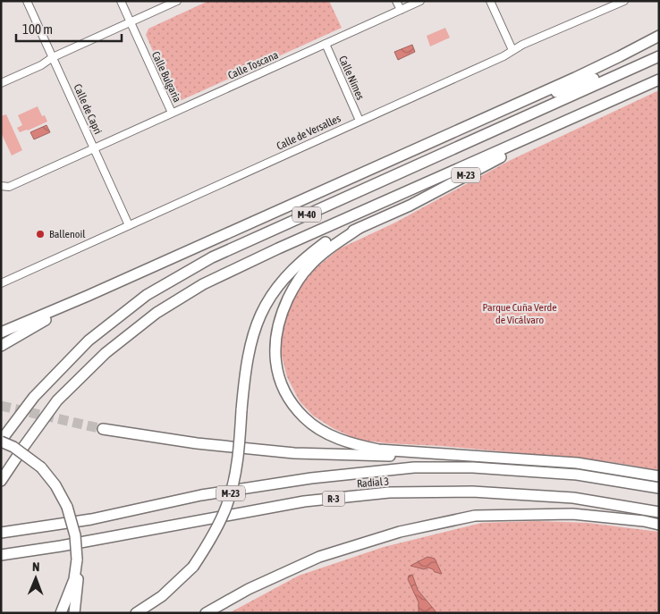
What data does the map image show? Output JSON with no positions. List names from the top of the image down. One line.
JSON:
{"streets":{"highway":["M-23","M-40","Radial 3","R-3"],"street":["Calle Toscana","Calle Bulgaria","Calle Nimes","Calle de Capri","Calle de Versalles"]},"crossings":[["Calle Toscana","Calle Bulgaria"],["Calle Toscana","Calle Nimes"],["Calle Toscana","Calle de Capri"],["Calle Nimes","Calle de Versalles"],["Calle de Capri","Calle de Versalles"],["M-23","M-40"]],"parks":["Parque Cuña Verde de Vicálvaro"],"places":["Ballenoil"],"scale_bar":"100 m","north":"top"}
